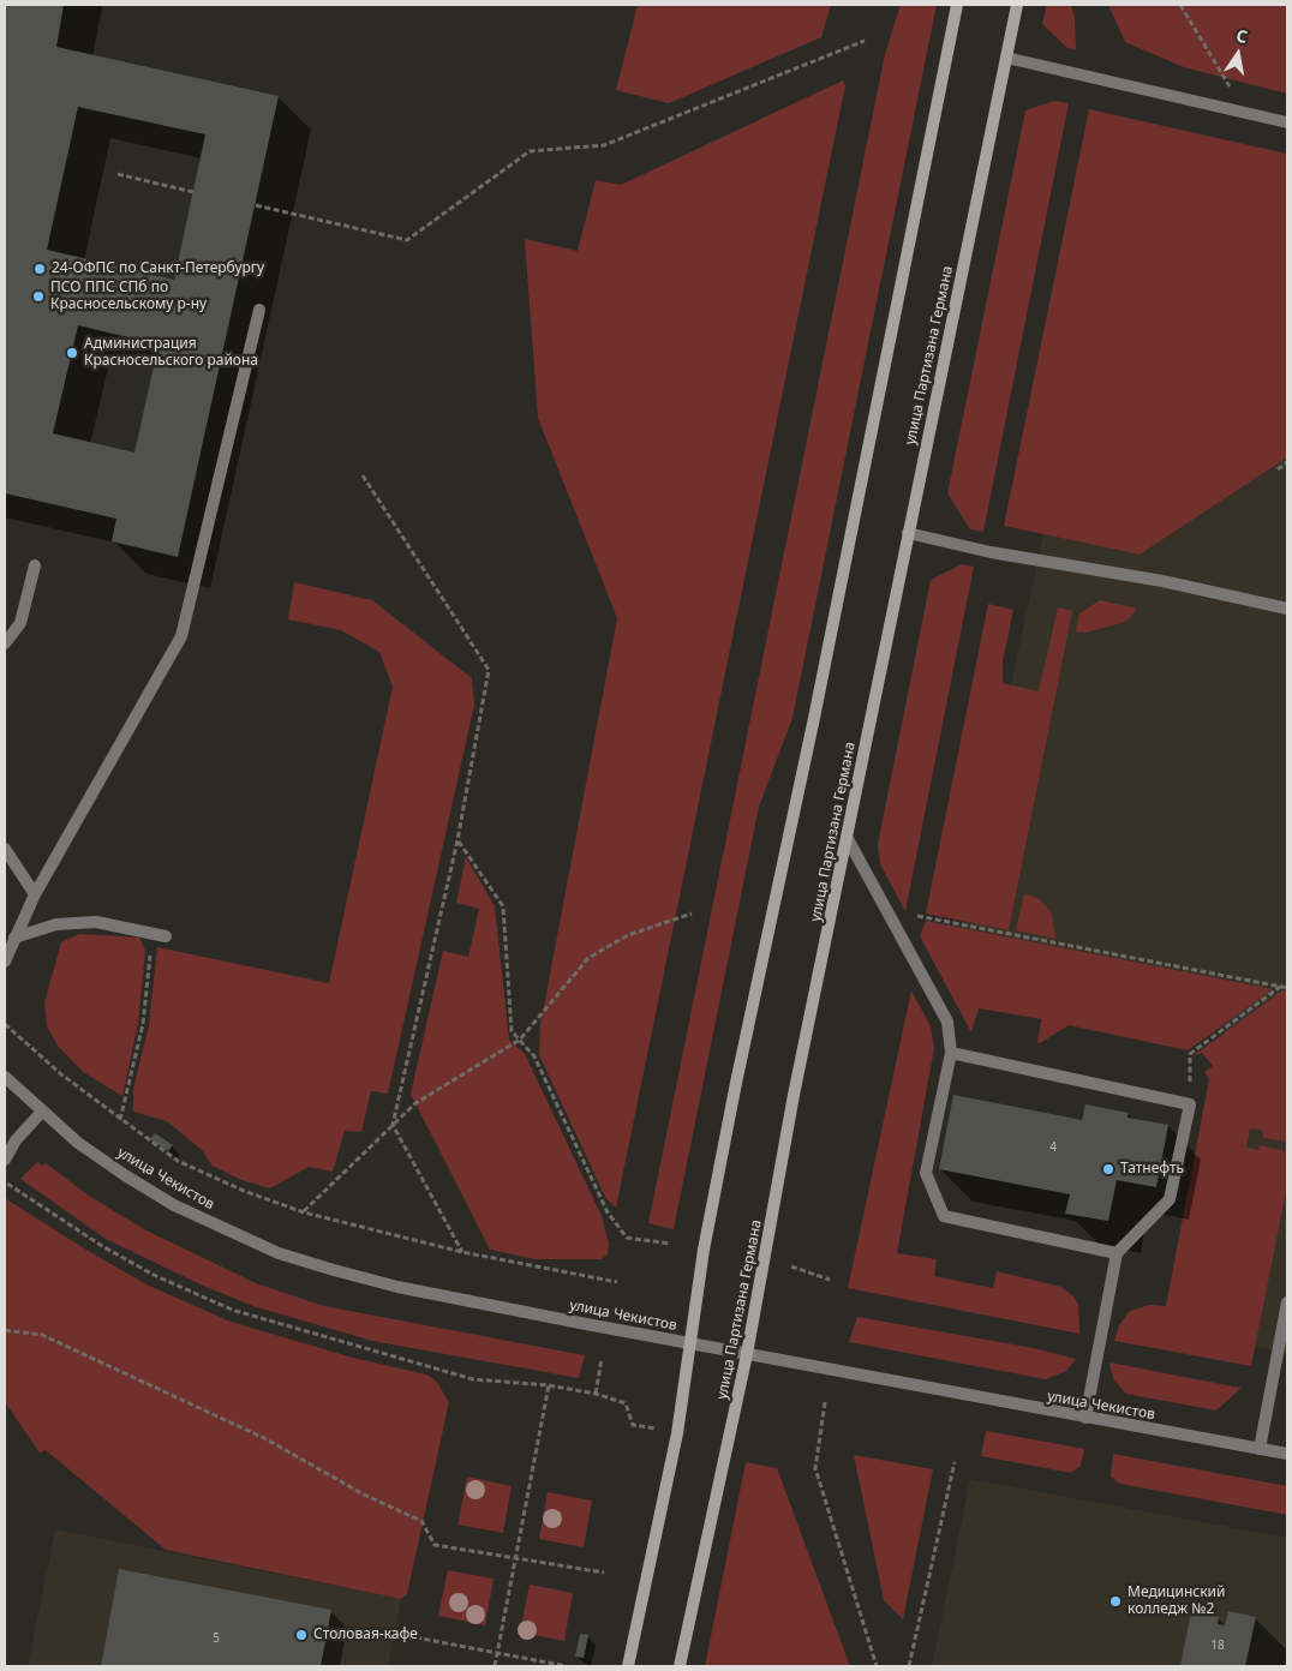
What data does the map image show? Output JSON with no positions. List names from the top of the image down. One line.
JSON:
{"streets":{"main road":["улица Партизана Германа"],"street":["улица Чекистов"]},"crossings":[["улица Партизана Германа","улица Чекистов"]],"places":["24-ОФПС по Санкт-Петербургу","ПСО ППС СПб по Красносельскому р-ну","Администрация Красносельского района","Татнефть","Медицинский колледж №2","Столовая-кафе"],"house_numbers":["4","5","18"],"north":"top"}
